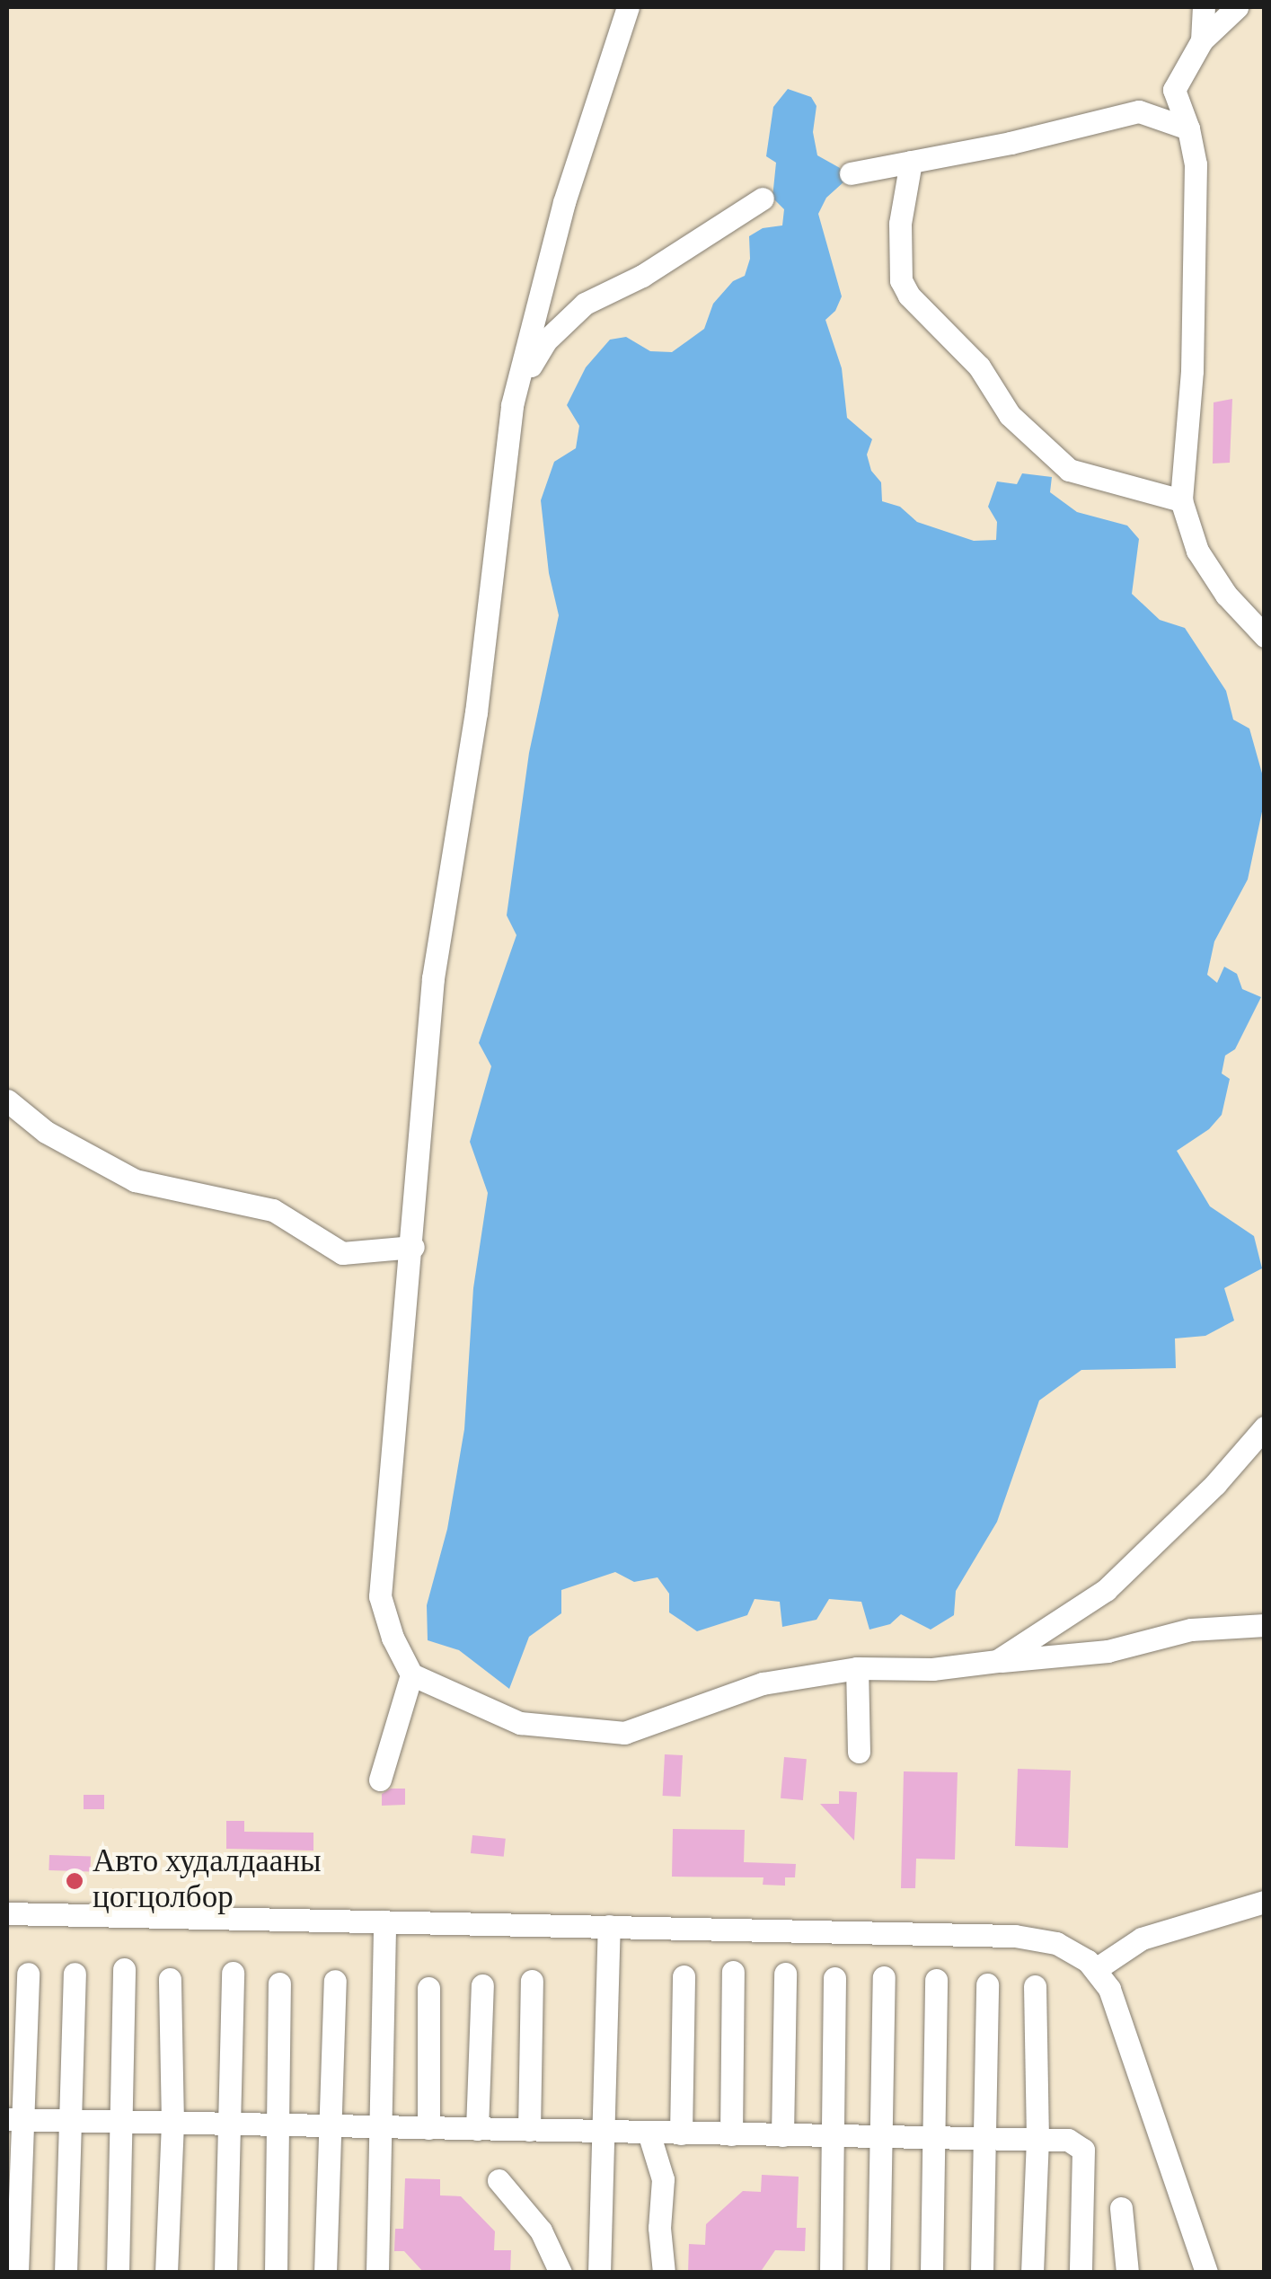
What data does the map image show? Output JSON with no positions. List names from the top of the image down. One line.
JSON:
{"places":["Авто худалдааны цогцолбор"]}
